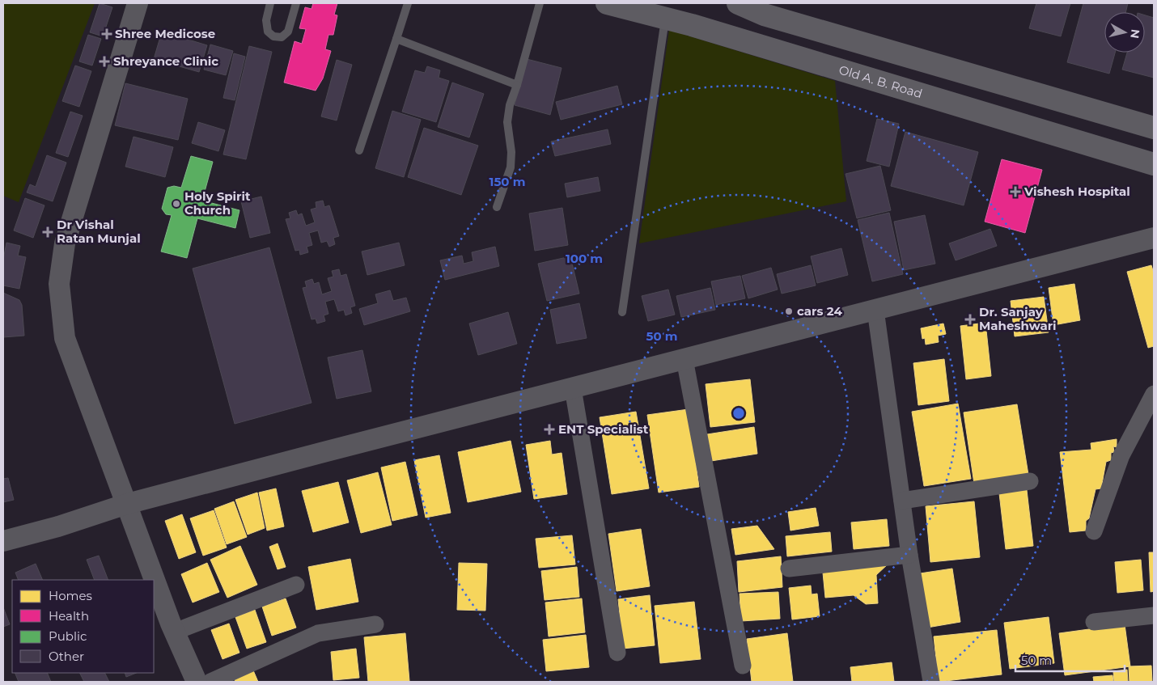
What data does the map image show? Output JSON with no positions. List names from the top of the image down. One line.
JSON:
{"streets":{"main road":["Old A. B. Road"]},"places":{"health":["Shree Medicose","Shreyance Clinic","Vishesh Hospital","Dr Vishal Ratan Munjal","Dr. Sanjay Maheshwari","ENT Specialist"],"other":["Holy Spirit Church","cars 24"]},"legend":["Homes","Health","Public","Other"],"scale_bar":"50 m","north":"right","rings":["150 m","100 m","50 m"]}
